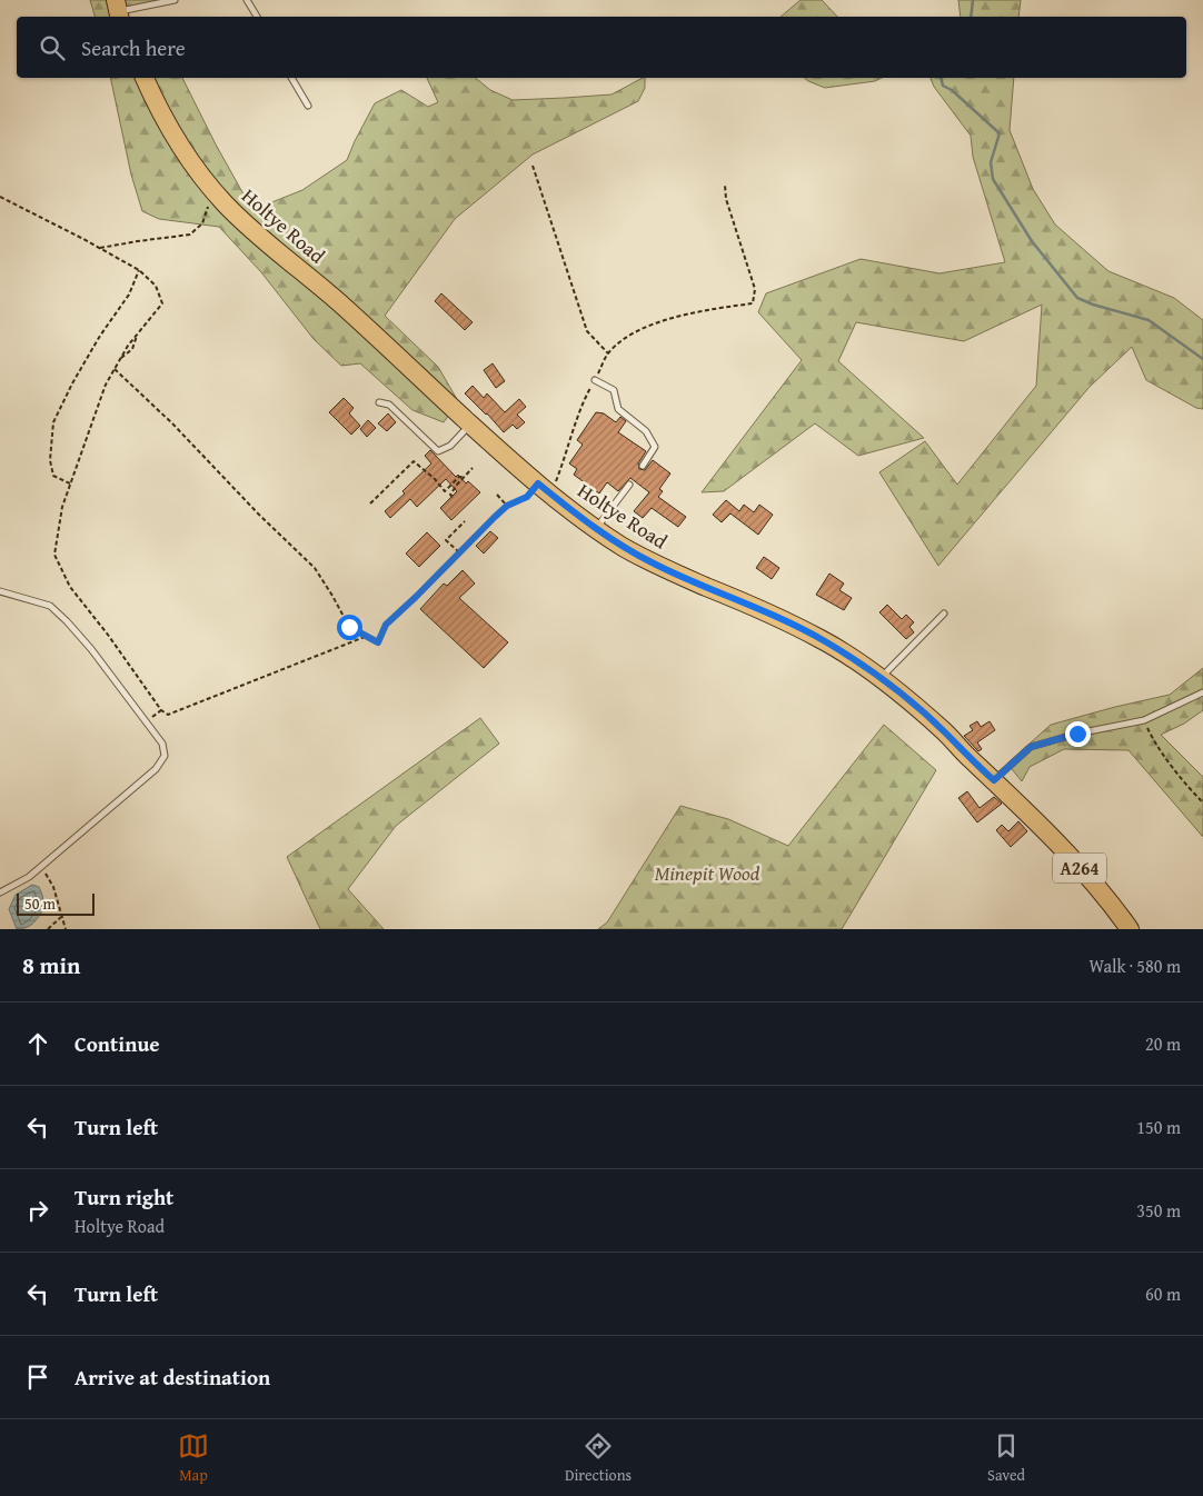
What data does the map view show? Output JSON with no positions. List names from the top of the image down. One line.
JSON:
{"streets":{"main road":["Holtye Road","A264"]},"parks":["Minepit Wood"],"scale_bar":"50 m","page":{"search":"Search here","scale":"50 m","heading":["8 min","Walk · 580 m"],"list":[["Continue","20 m"],["Turn left","150 m"],["Turn right","Holtye Road","350 m"],["Turn left","60 m"],"Arrive at destination"],"nav":["Map","Directions","Saved"]}}
